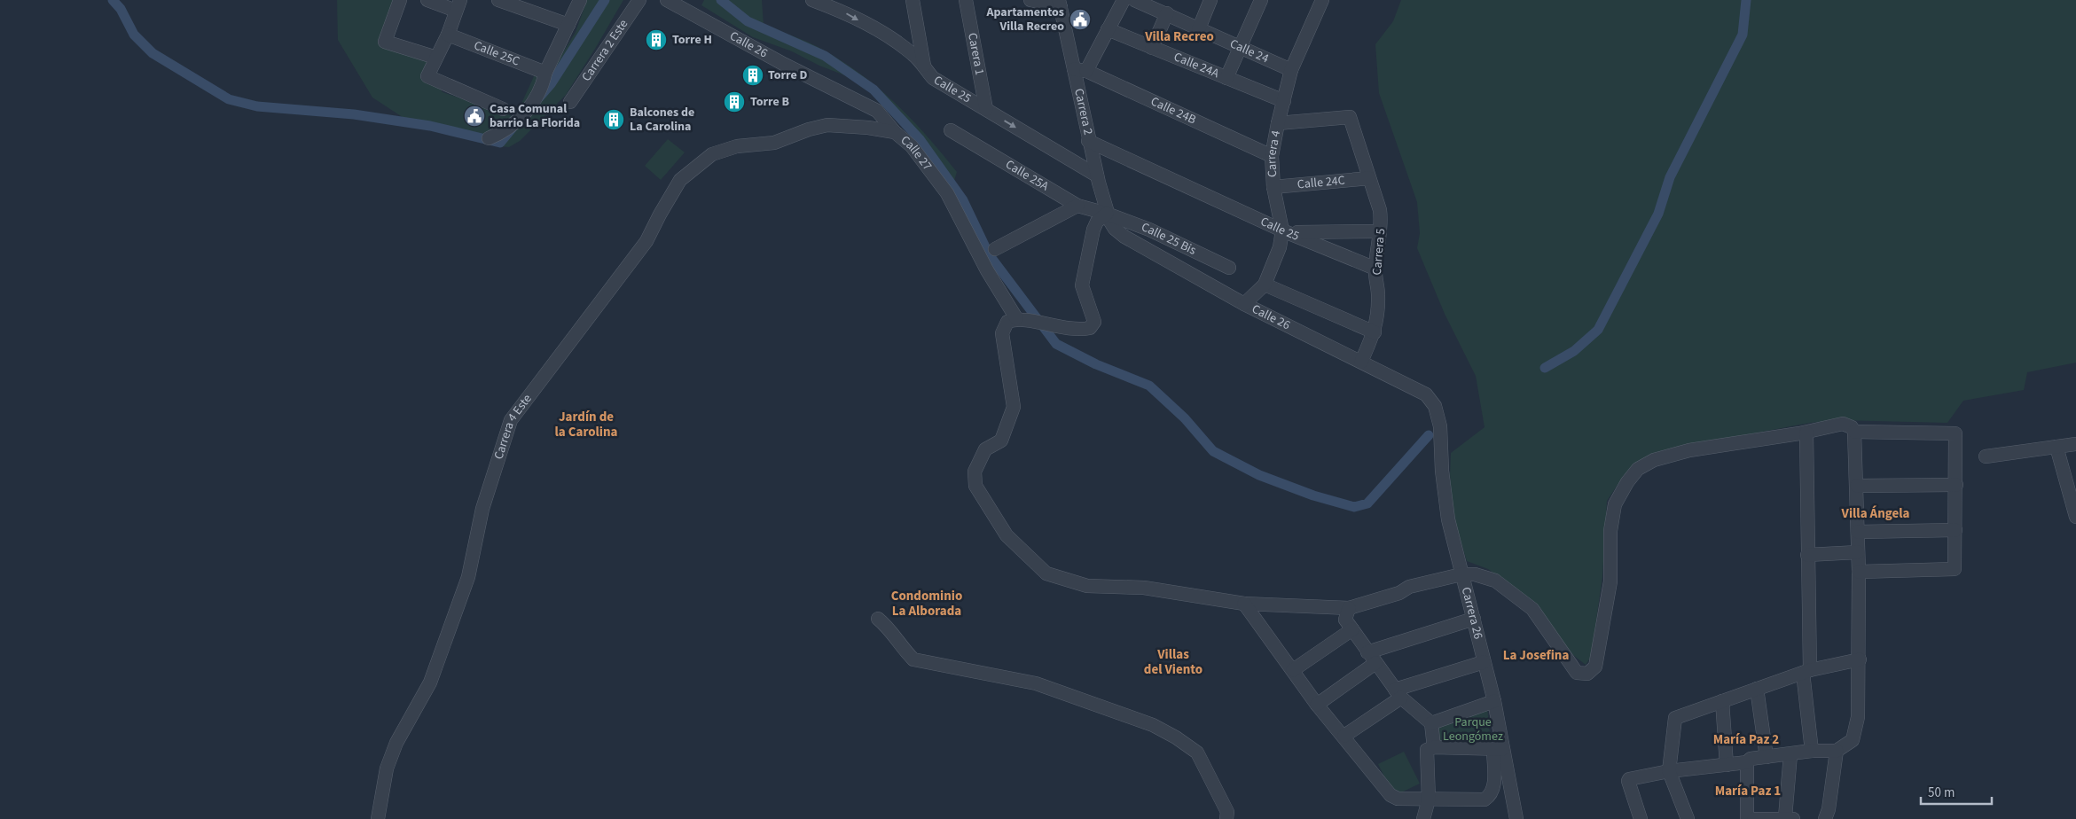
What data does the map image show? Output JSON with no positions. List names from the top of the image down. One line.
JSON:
{"streets":{"street":["Calle 26","Carrera 2 Este","Calle 24","Calle 25C","Carera 1","Calle 24A","Calle 25","Carrera 2","Calle 24B","Calle 27","Carrera 4","Calle 25A","Calle 24C","Calle 25 Bis","Carrera 5","Carrera 4 Este","Carrera 26"]},"crossings":[["Calle 26","Carrera 2"],["Calle 26","Calle 27"],["Calle 26","Carrera 4"],["Calle 26","Calle 25A"],["Calle 26","Calle 25 Bis"],["Calle 26","Carrera 5"],["Calle 26","Carrera 26"],["Calle 24","Carrera 4"],["Carera 1","Calle 25"],["Calle 24A","Carrera 4"],["Calle 25","Carrera 2"],["Calle 25","Carrera 4"],["Calle 25","Carrera 5"],["Carrera 2","Calle 24B"],["Carrera 2","Calle 25A"],["Carrera 2","Calle 25 Bis"],["Calle 24B","Carrera 4"],["Calle 27","Carrera 4 Este"],["Carrera 4","Calle 24C"],["Carrera 4","Carrera 5"],["Calle 25A","Calle 25 Bis"],["Calle 24C","Carrera 5"]],"one_way":["Calle 25"],"districts":["Villa Recreo","Jardín de la Carolina","Villa Ángela","Condominio La Alborada","Villas del Viento","La Josefina","María Paz 2","María Paz 1"],"parks":["Parque Leongómez"],"places":{"public building":["Apartamentos Villa Recreo","Casa Comunal barrio La Florida"],"building":["Torre H","Torre D","Torre B","Balcones de La Carolina"]},"scale_bar":"50 m"}
